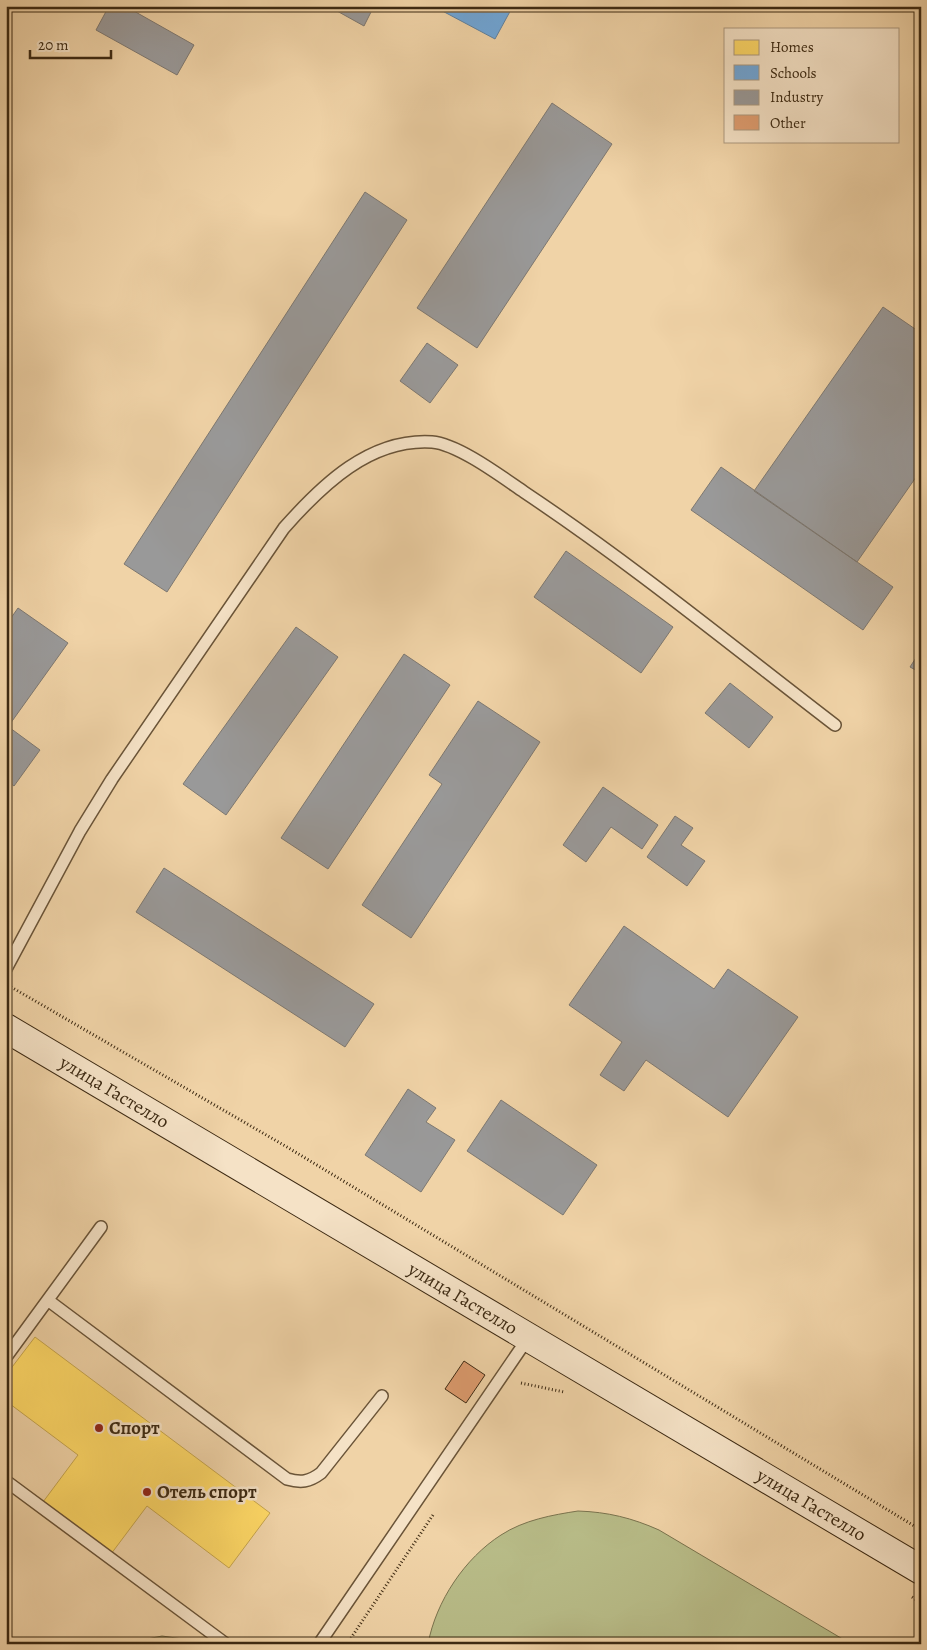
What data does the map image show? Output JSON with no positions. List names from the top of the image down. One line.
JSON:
{"streets":{"street":["улица Гастелло"]},"places":["Спорт","Отель спорт"],"legend":["Homes","Schools","Industry","Other"],"scale_bar":"20 m"}
